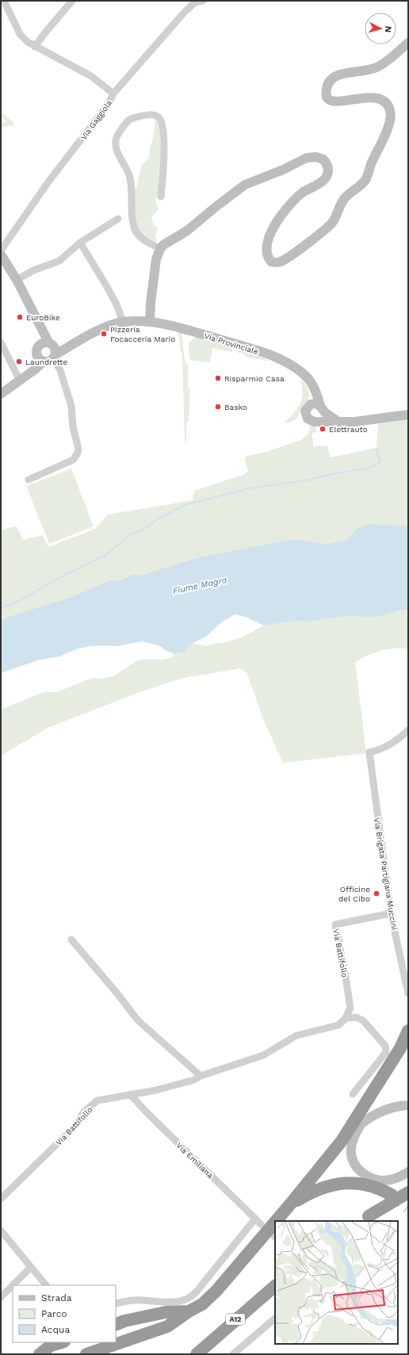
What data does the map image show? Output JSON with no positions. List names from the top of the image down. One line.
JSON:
{"streets":{"highway":["A12"],"main road":["Via Provinciale"],"street":["Via Gaggiola","Via Brigata Partigiana Muccini","Via Battifollo","Via Emiliana"]},"crossings":[["Via Brigata Partigiana Muccini","Via Battifollo"],["Via Battifollo","Via Emiliana"]],"water":["Fiume Magra"],"places":["EuroBike","Pizzeria Focacceria Mario","Laundrette","Risparmio Casa","Basko","Elettrauto","Officine del Cibo"],"legend":["Strada","Parco","Acqua"],"north":"right"}
